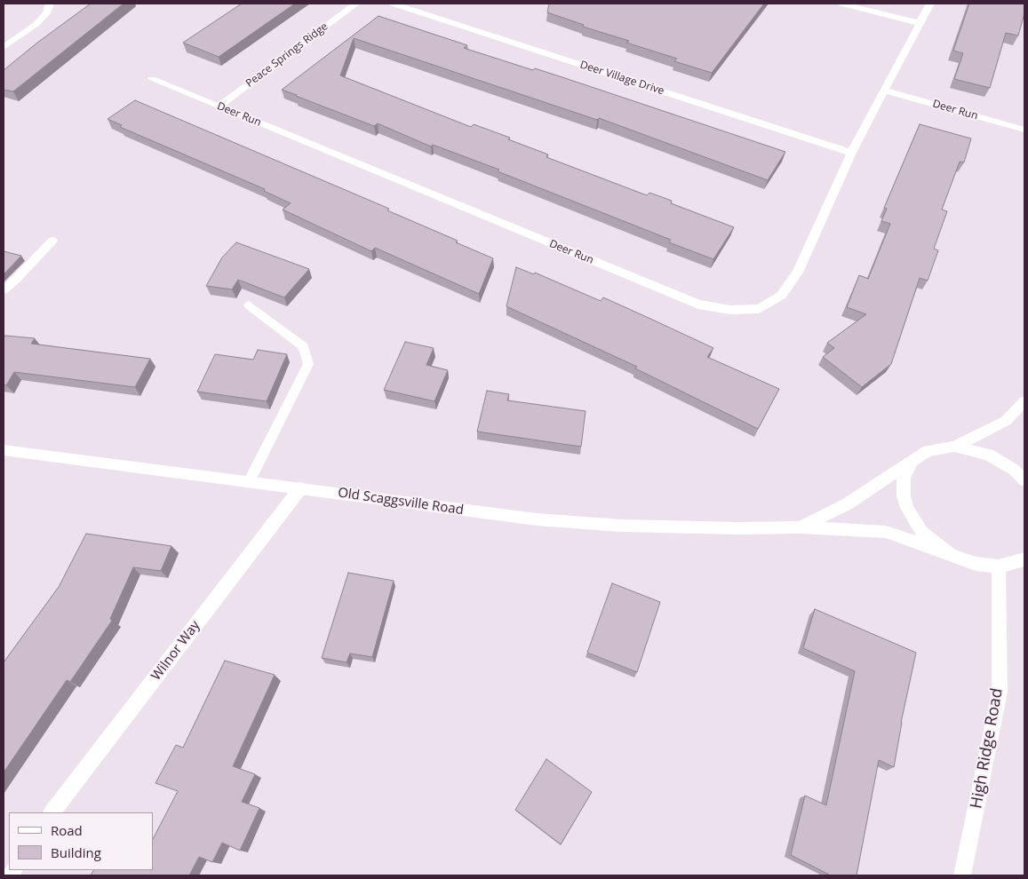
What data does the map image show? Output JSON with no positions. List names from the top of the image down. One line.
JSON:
{"streets":{"street":["Peace Springs Ridge","Deer Village Drive","Deer Run","Old Scaggsville Road","Wilnor Way","High Ridge Road"]},"crossings":[["Peace Springs Ridge","Deer Run"],["Deer Village Drive","Deer Run"],["Old Scaggsville Road","Wilnor Way"],["Old Scaggsville Road","High Ridge Road"]],"legend":["Road","Building"]}
